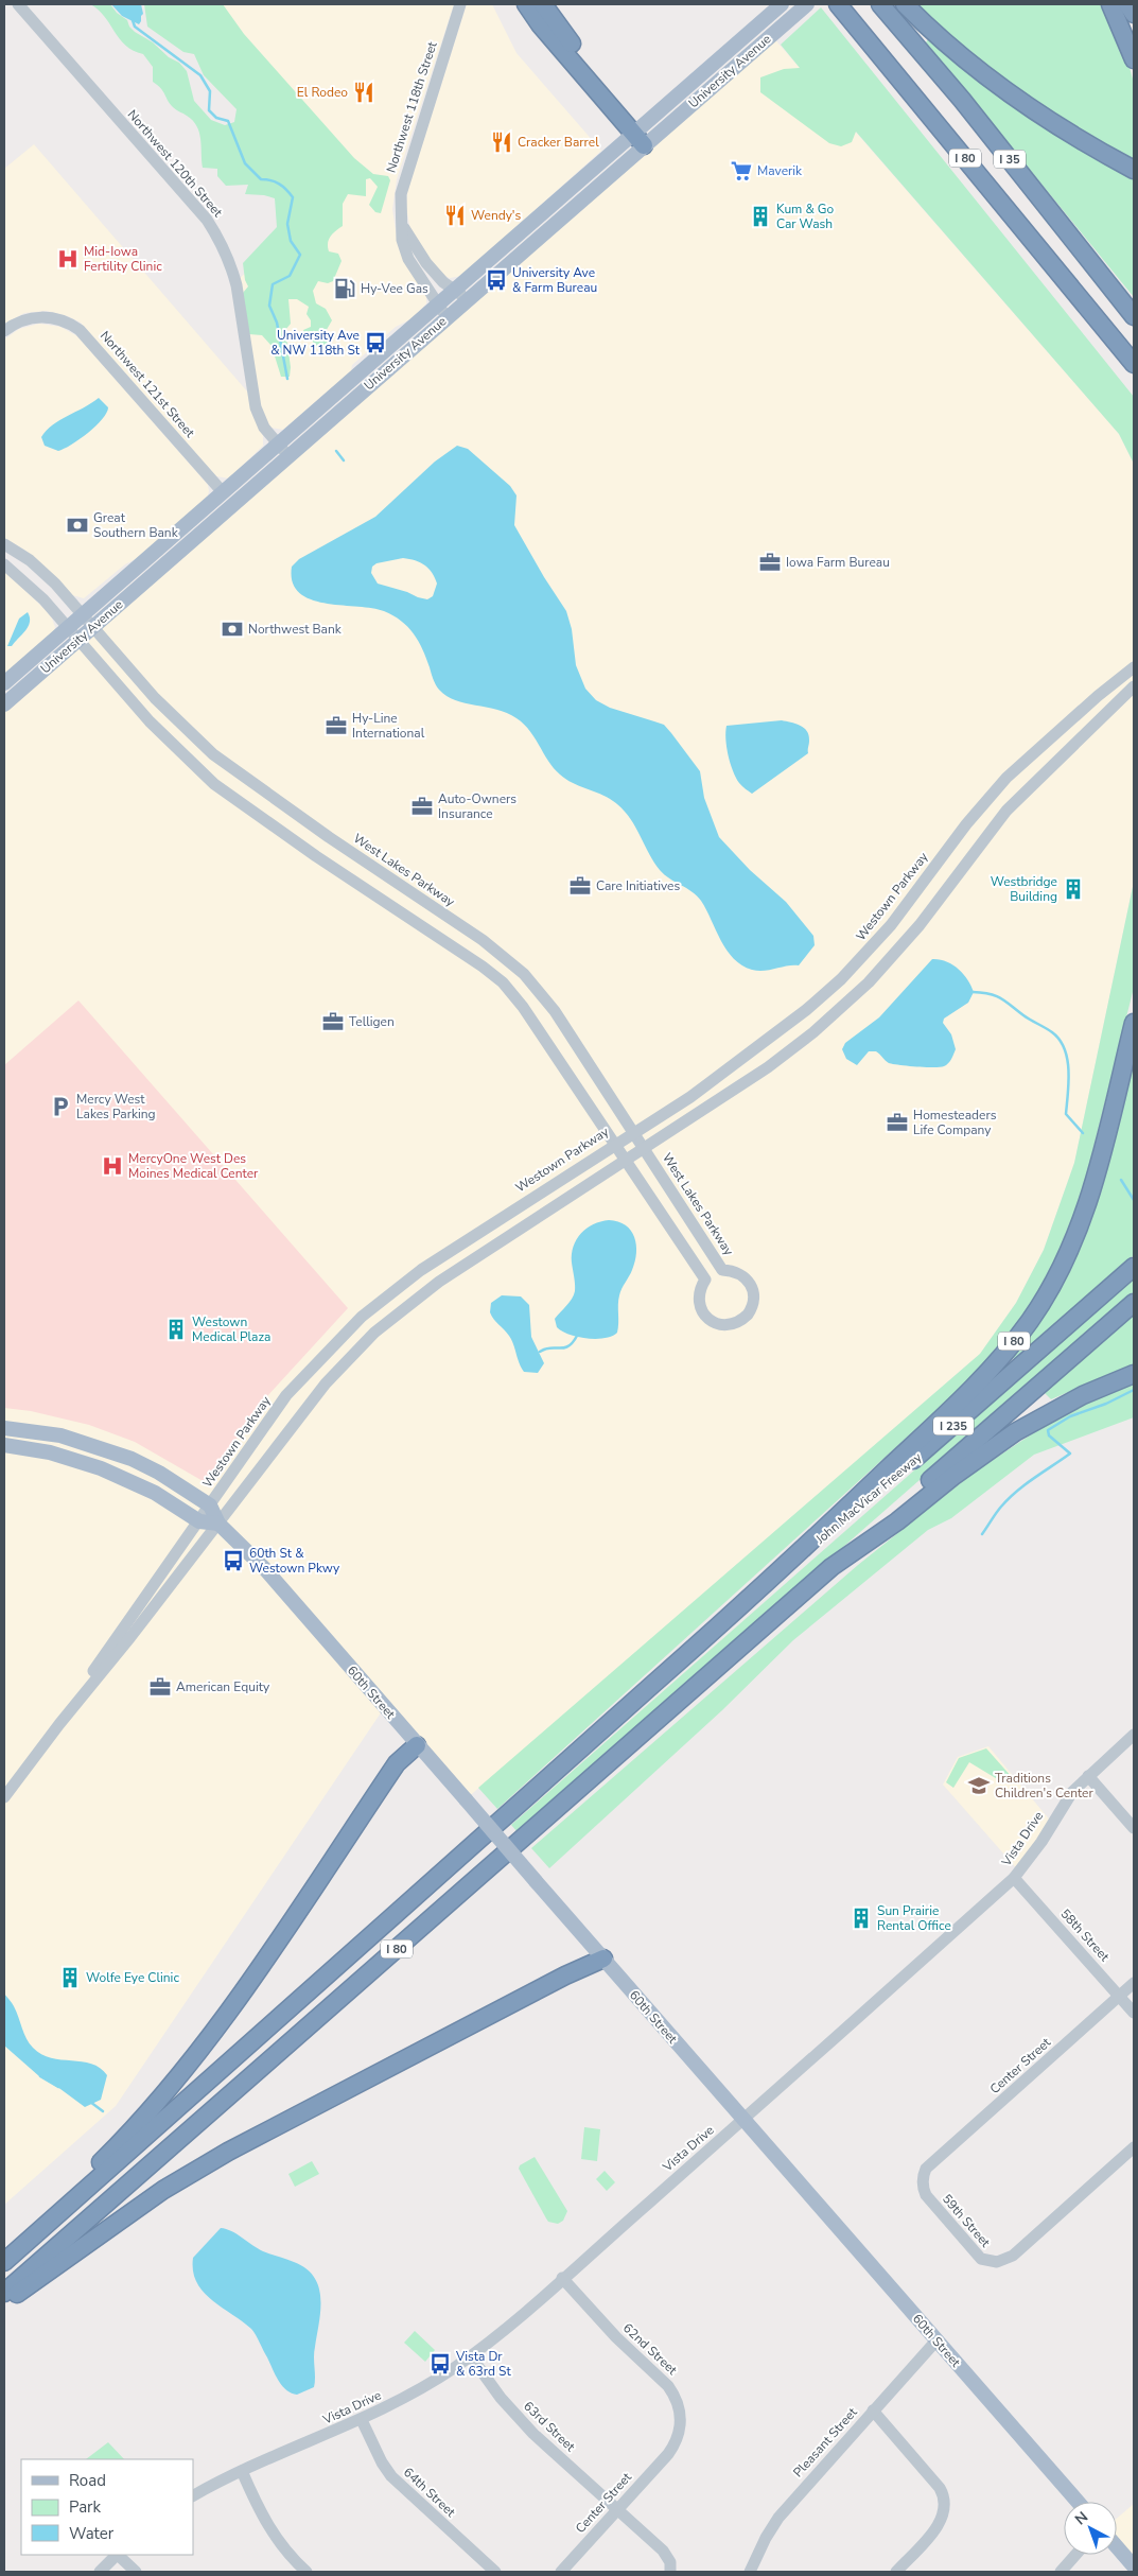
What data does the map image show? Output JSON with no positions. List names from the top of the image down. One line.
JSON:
{"streets":{"highway":["I 80","I 35","I 235","John MacVicar Freeway"],"main road":["University Avenue","60th Street"],"street":["Northwest 118th Street","Northwest 120th Street","Northwest 121st Street","West Lakes Parkway","Westown Parkway","Vista Drive","58th Street","Center Street","59th Street","62nd Street","63rd Street","Pleasant Street","64th Street"]},"crossings":[["University Avenue","Northwest 118th Street"],["University Avenue","Northwest 120th Street"],["University Avenue","Northwest 121st Street"],["University Avenue","West Lakes Parkway"],["I 80","John MacVicar Freeway"],["West Lakes Parkway","Westown Parkway"],["Westown Parkway","60th Street"],["60th Street","Vista Drive"],["60th Street","Pleasant Street"],["Vista Drive","58th Street"],["Vista Drive","62nd Street"],["Vista Drive","63rd Street"],["Vista Drive","64th Street"],["58th Street","Center Street"],["Center Street","59th Street"],["Center Street","62nd Street"],["Center Street","63rd Street"]],"places":{"restaurant":["El Rodeo","Cracker Barrel","Wendy's"],"supermarket":["Maverik"],"building":["Kum & Go Car Wash","Westbridge Building","Westown Medical Plaza","Sun Prairie Rental Office","Wolfe Eye Clinic"],"hospital":["Mid-Iowa Fertility Clinic","MercyOne West Des Moines Medical Center"],"bus stop":["University Ave & Farm Bureau","University Ave & NW 118th St","60th St & Westown Pkwy","Vista Dr & 63rd St"],"fuel station":["Hy-Vee Gas"],"bank":["Great Southern Bank","Northwest Bank"],"office":["Iowa Farm Bureau","Hy-Line International","Auto-Owners Insurance","Care Initiatives","Telligen","Homesteaders Life Company","American Equity"],"parking":["Mercy West Lakes Parking"],"school or university":["Traditions Children's Center"]},"legend":["Road","Park","Water"],"north":"top left"}
